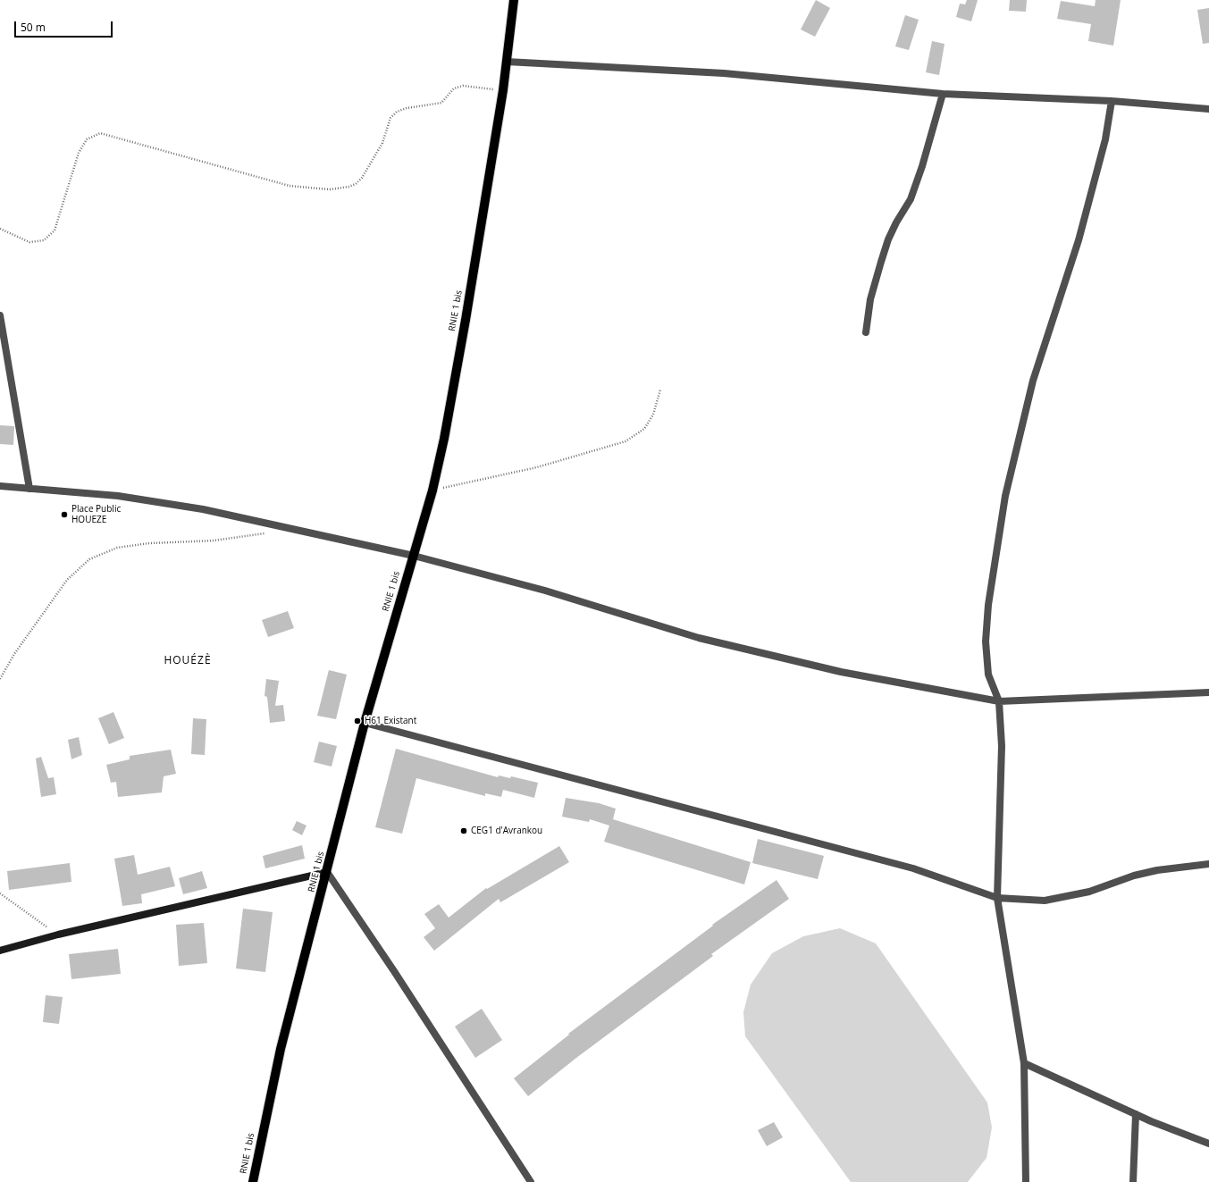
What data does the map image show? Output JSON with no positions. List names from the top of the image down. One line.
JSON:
{"streets":{"main road":["RNIE 1 bis"]},"districts":["HOUÉZÈ"],"places":["Place Public HOUEZE","H61 Existant","CEG1 d'Avrankou"],"scale_bar":"50 m"}
